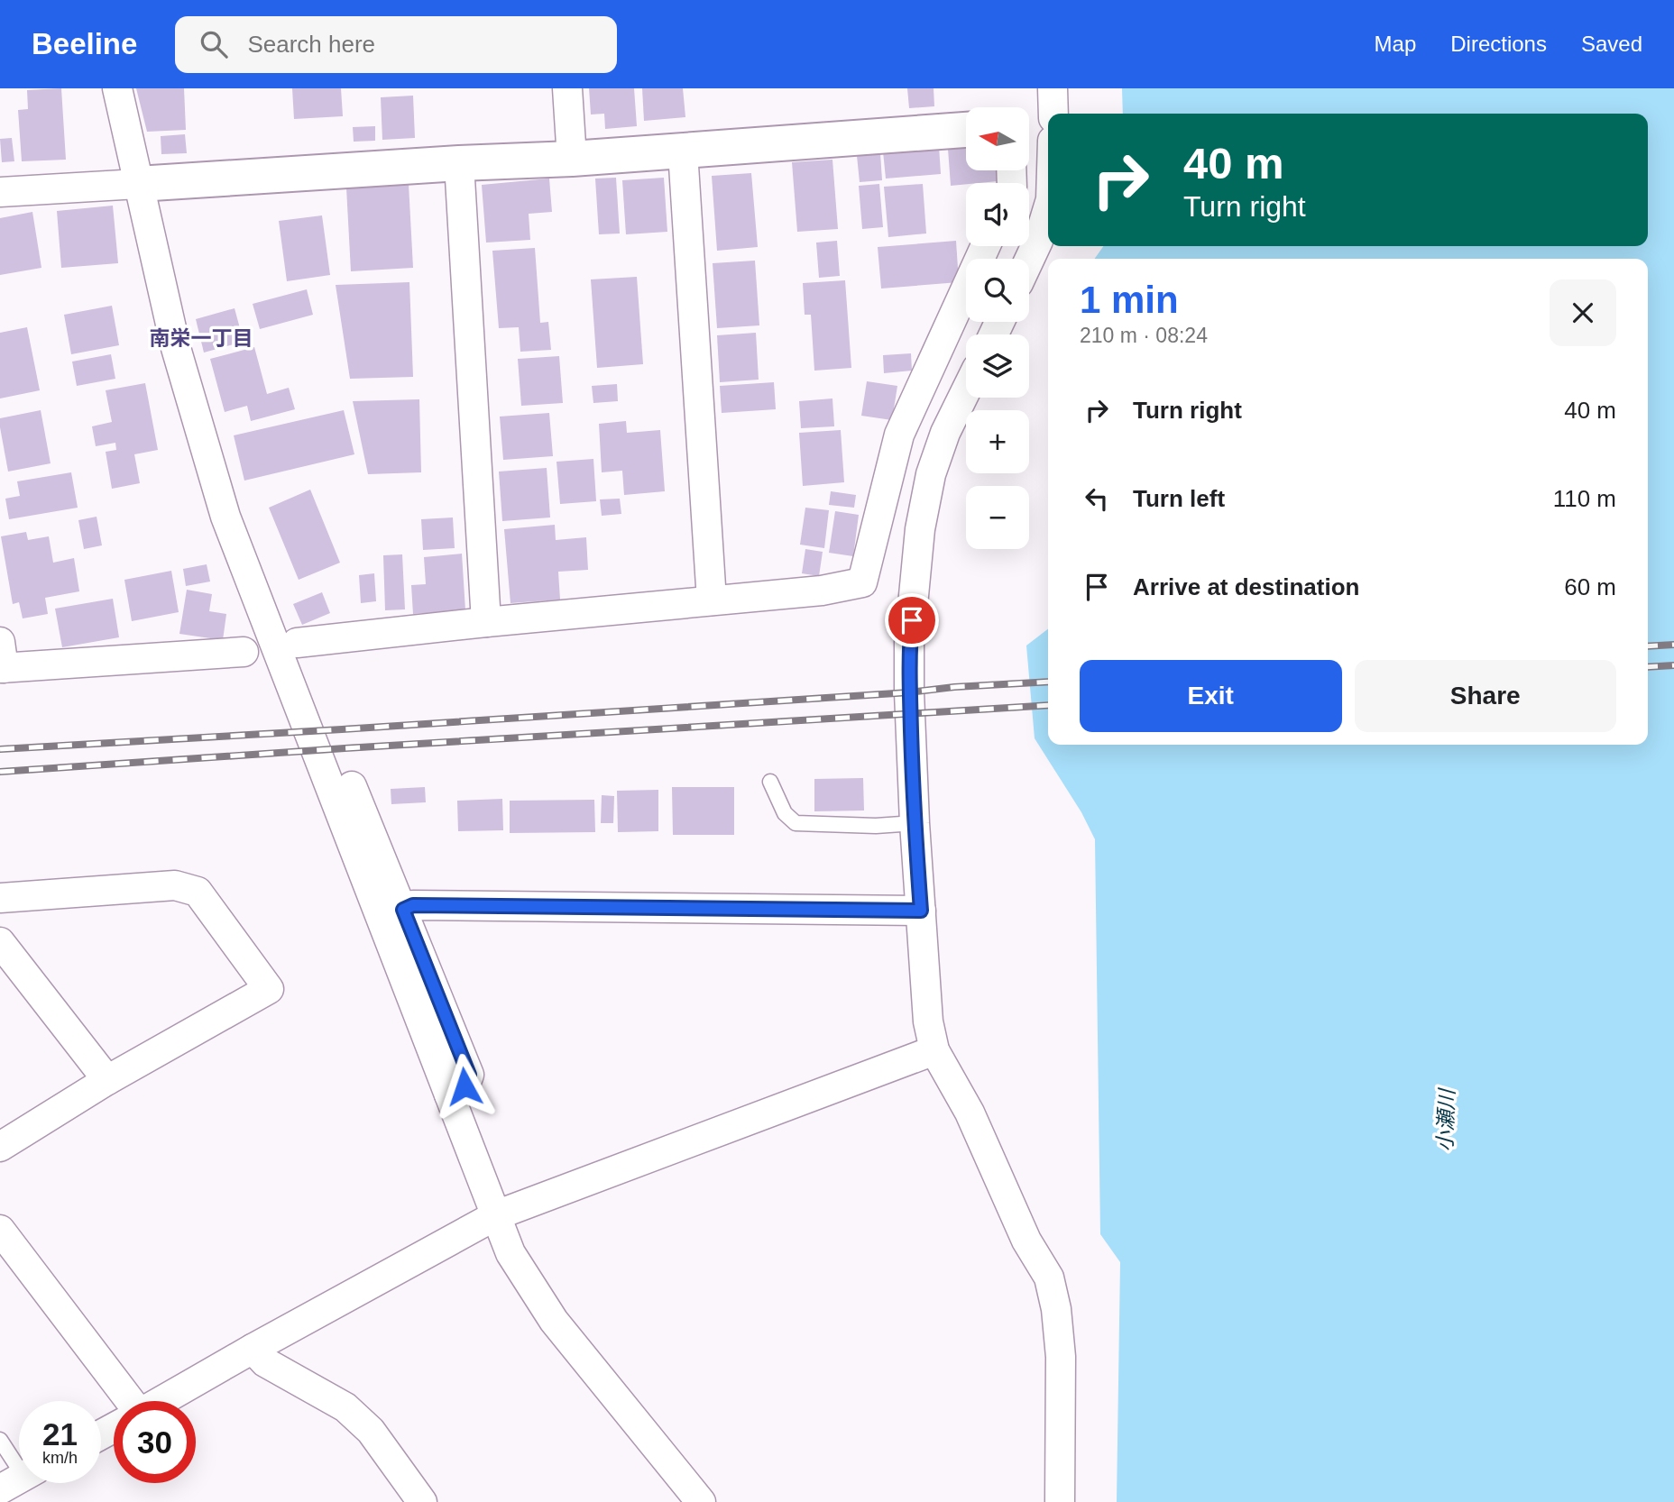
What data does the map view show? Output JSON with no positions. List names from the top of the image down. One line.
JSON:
{"districts":["南栄一丁目"],"water":["小瀬川"],"north":"left","page":{"header":"Beeline","search":"Search here","nav":["Map","Directions","Saved"],"map_buttons":["+","−"],"turn":["40 m","Turn right"],"heading":["1 min","210 m · 08:24"],"list":[{"name":"Turn right","value":"40 m"},{"name":"Turn left","value":"110 m"},{"name":"Arrive at destination","value":"60 m"}],"buttons":["Exit","Share"],"speed":"21 km/h","limit":"30"}}
